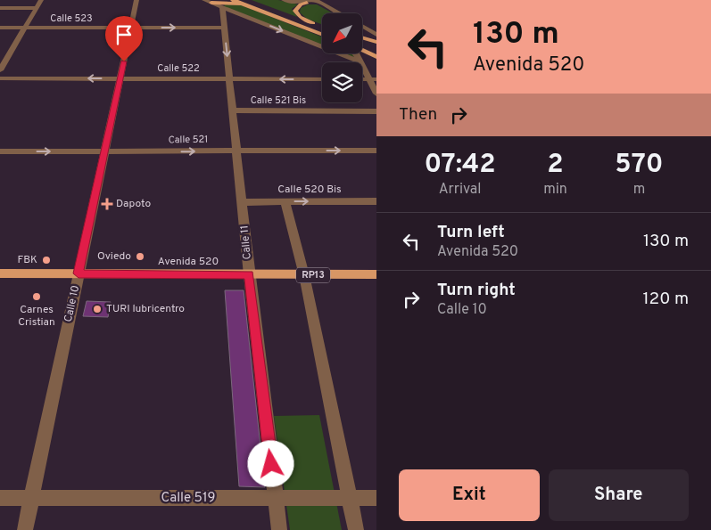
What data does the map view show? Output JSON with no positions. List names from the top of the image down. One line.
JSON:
{"streets":{"main road":["Avenida 520","RP13"],"street":["Calle 523","Calle 522","Calle 521 Bis","Calle 521","Calle 520 Bis","Calle 11","Calle 10","Calle 519"]},"crossings":[["Calle 523","Calle 11"],["Calle 523","Calle 10"],["Calle 522","Calle 11"],["Calle 522","Calle 10"],["Calle 521 Bis","Calle 11"],["Calle 521","Calle 11"],["Calle 521","Calle 10"],["Calle 520 Bis","Calle 11"],["Calle 11","Avenida 520"],["Calle 11","Calle 519"],["Avenida 520","Calle 10"],["Calle 10","Calle 519"]],"one_way":["Calle 523","Calle 521","Calle 520 Bis"],"places":{"health":["Dapoto"],"other":["Oviedo","FBK","Carnes Cristian","TURI lubricentro"]},"north":"bottom left","page":{"turn":["130 m","Avenida 520"],"then":"Then","eta":["07:42","Arrival","2","min","570","m"],"list":[{"name":"Turn left","note":"Avenida 520","value":"130 m"},{"name":"Turn right","note":"Calle 10","value":"120 m"}],"buttons":["Exit","Share"]}}
